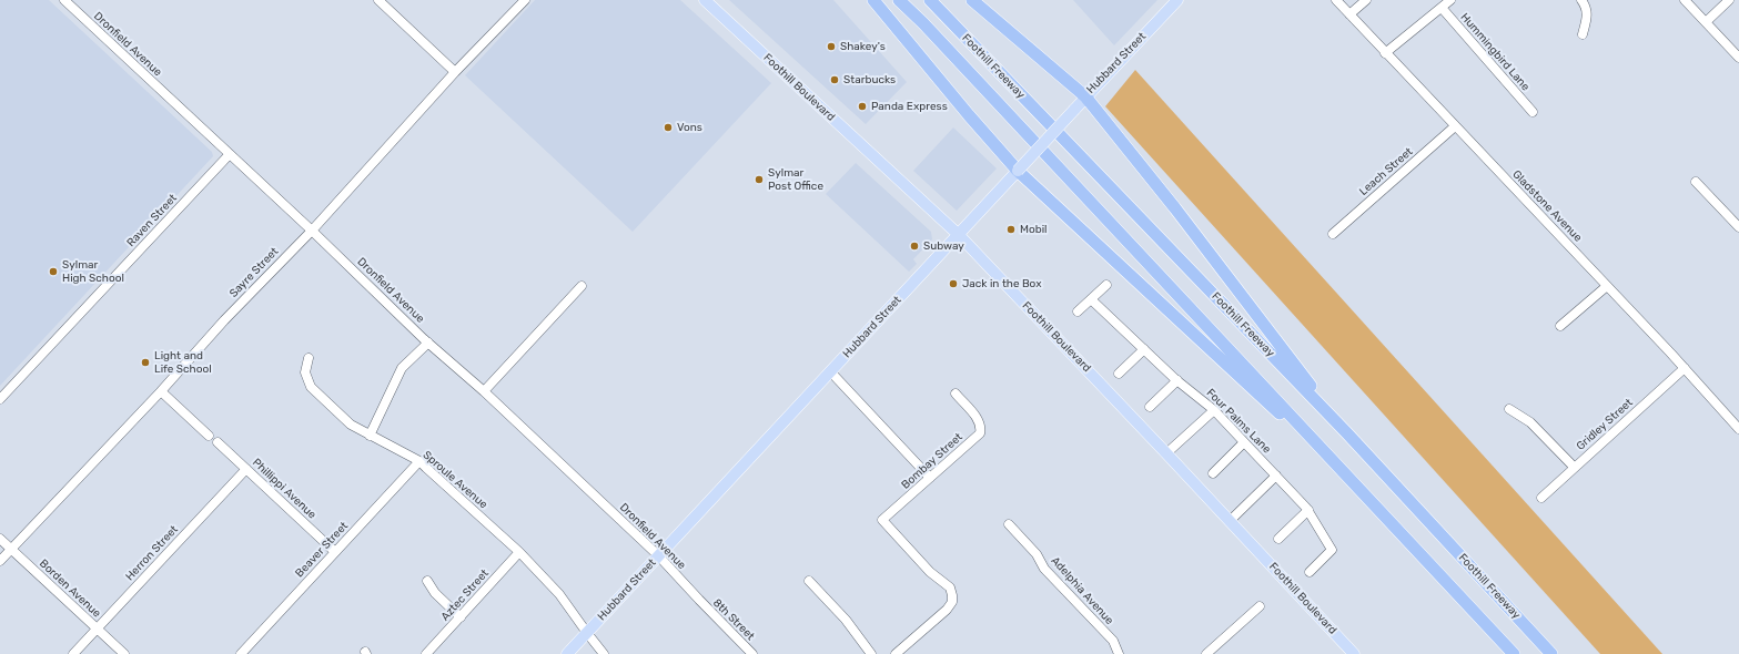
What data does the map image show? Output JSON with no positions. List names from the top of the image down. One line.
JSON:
{"streets":{"highway":["Foothill Freeway"],"main road":["Hubbard Street","Foothill Boulevard"],"street":["Dronfield Avenue","Hummingbird Lane","Leach Street","Gladstone Avenue","Raven Street","Sayre Street","Four Palms Lane","Gridley Street","Bombay Street","Sproule Avenue","Phillippi Avenue","Beaver Street","Herron Street","Borden Avenue","Adelphia Avenue","Aztec Street","8th Street"]},"crossings":[["Dronfield Avenue","Hubbard Street"],["Dronfield Avenue","Raven Street"],["Dronfield Avenue","Sayre Street"],["Dronfield Avenue","8th Street"],["Hubbard Street","Foothill Boulevard"],["Hubbard Street","Sproule Avenue"],["Leach Street","Gladstone Avenue"],["Gladstone Avenue","Gridley Street"],["Sayre Street","Borden Avenue"],["Sproule Avenue","Beaver Street"],["Sproule Avenue","Aztec Street"],["Phillippi Avenue","Beaver Street"],["Phillippi Avenue","Herron Street"],["Herron Street","Borden Avenue"]],"places":["Shakey's","Starbucks","Panda Express","Vons","Sylmar Post Office","Mobil","Subway","Sylmar High School","Jack in the Box","Light and Life School"]}
